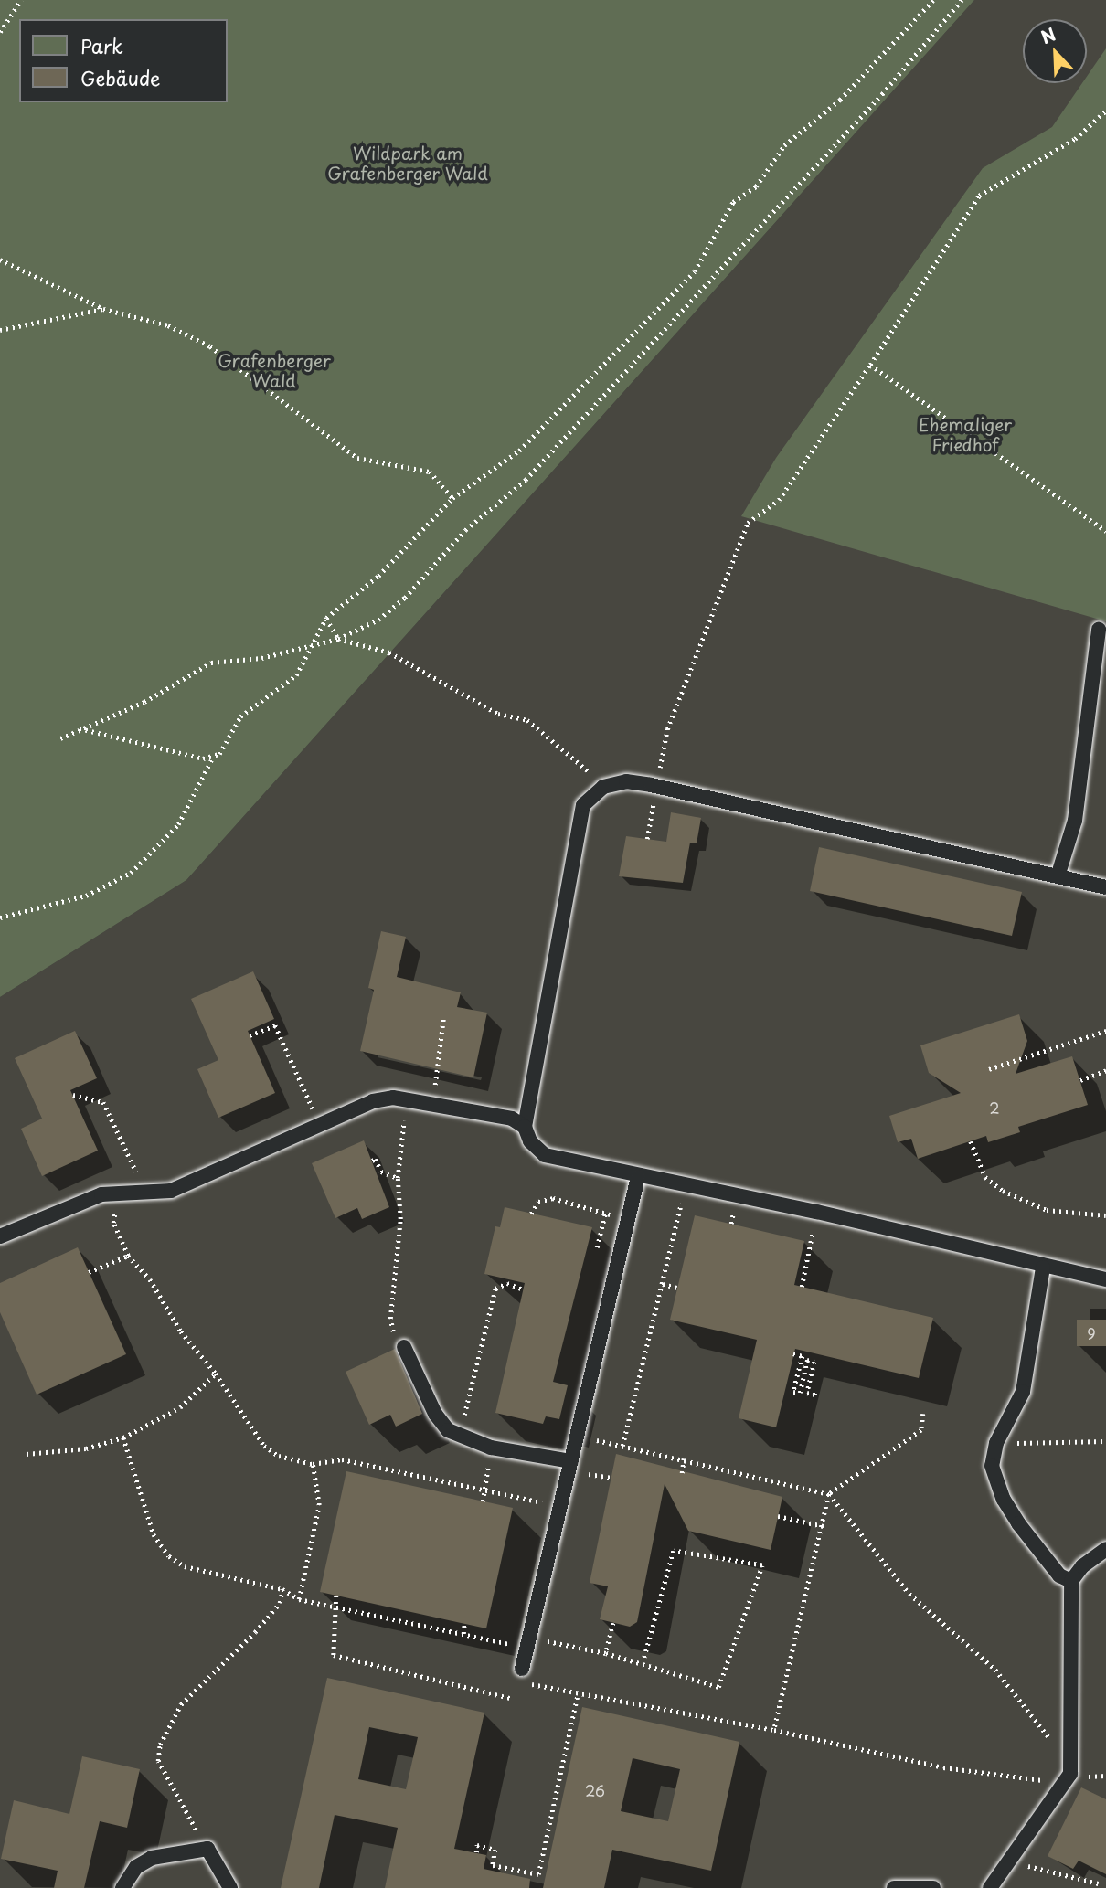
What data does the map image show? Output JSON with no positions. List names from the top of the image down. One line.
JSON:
{"parks":["Wildpark am Grafenberger Wald","Grafenberger Wald","Ehemaliger Friedhof"],"house_numbers":["2","9","26"],"legend":["Park","Gebäude"],"north":"top left"}
